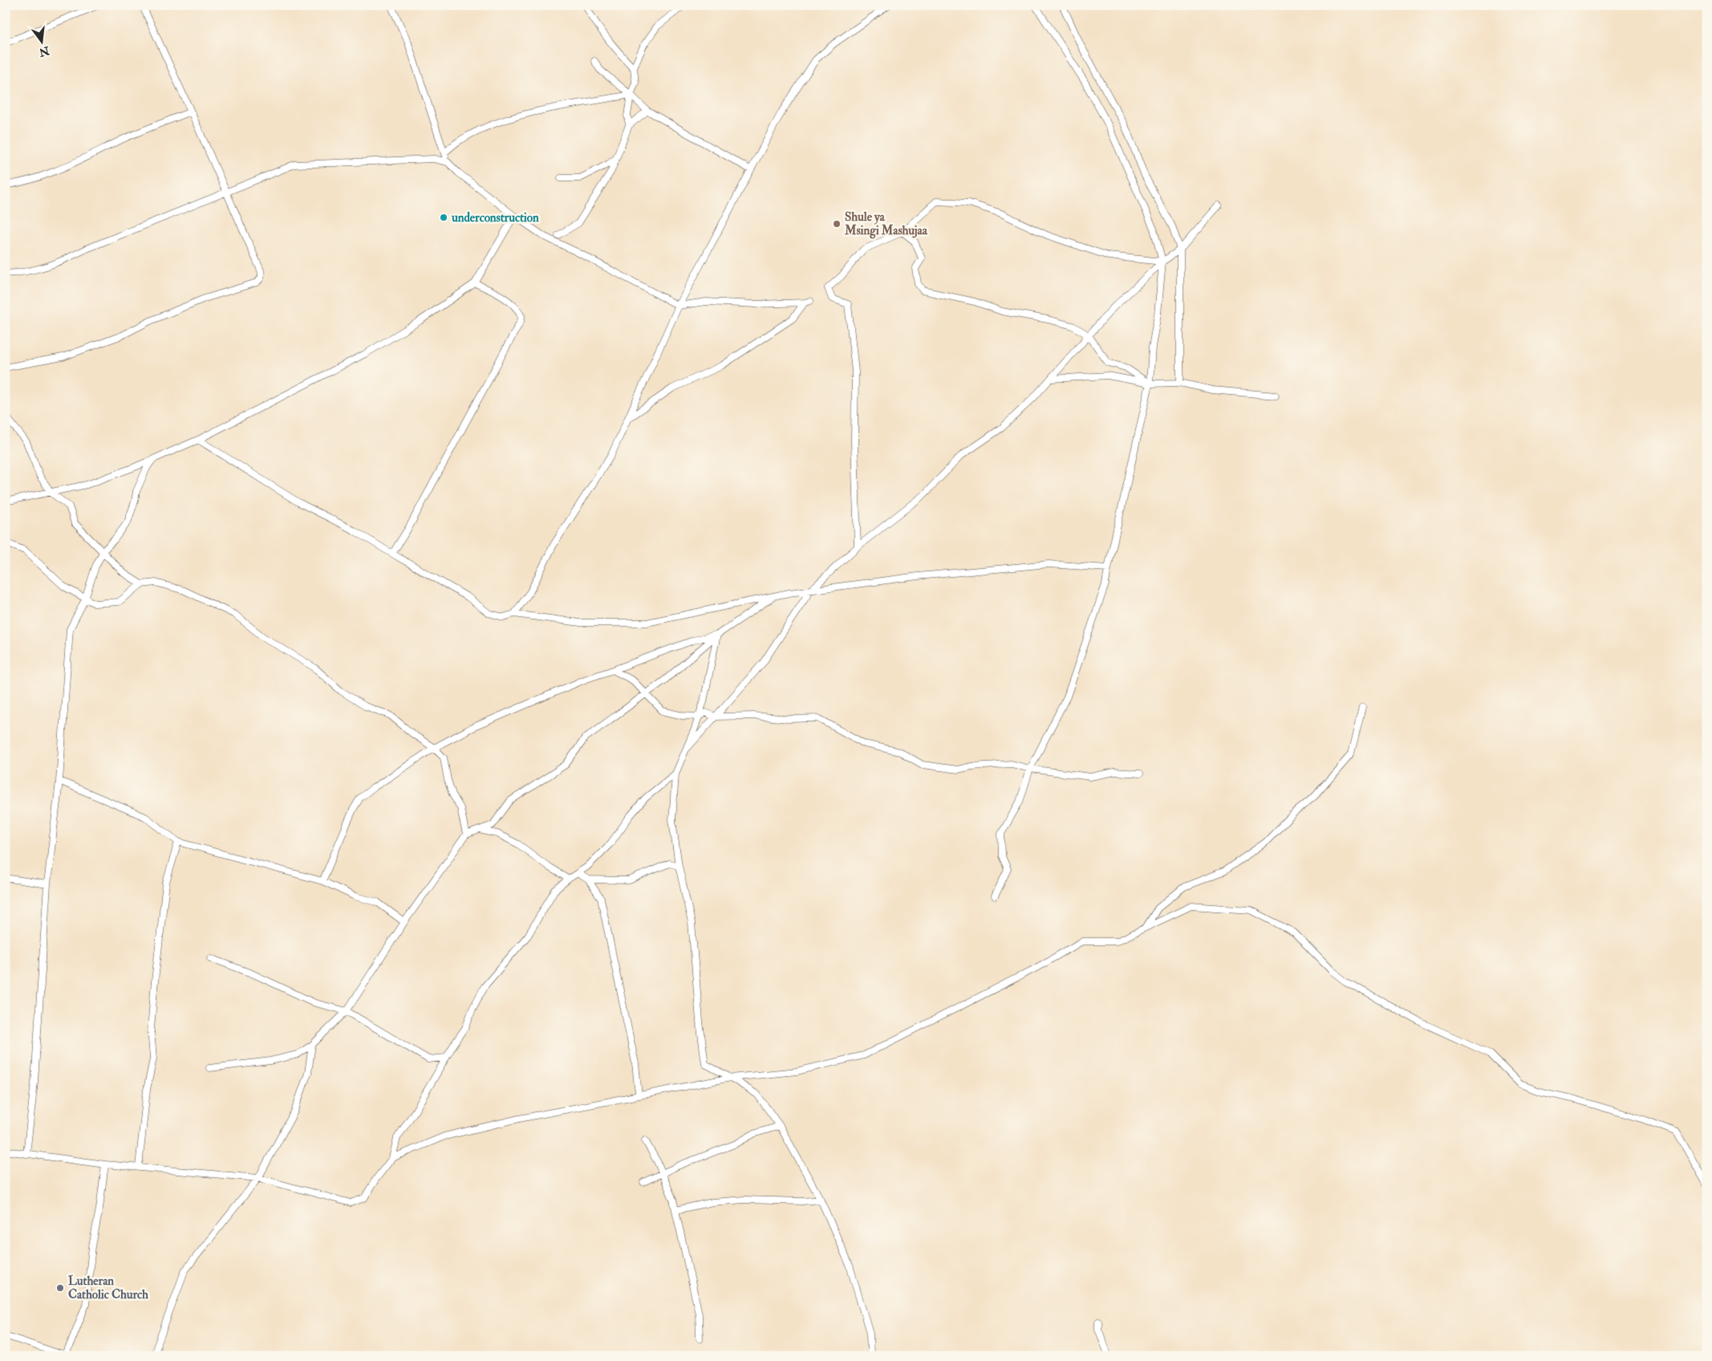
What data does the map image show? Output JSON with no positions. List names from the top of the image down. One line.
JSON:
{"places":["underconstruction","Shule ya Msingi Mashujaa","Lutheran Catholic Church"],"north":"bottom"}
